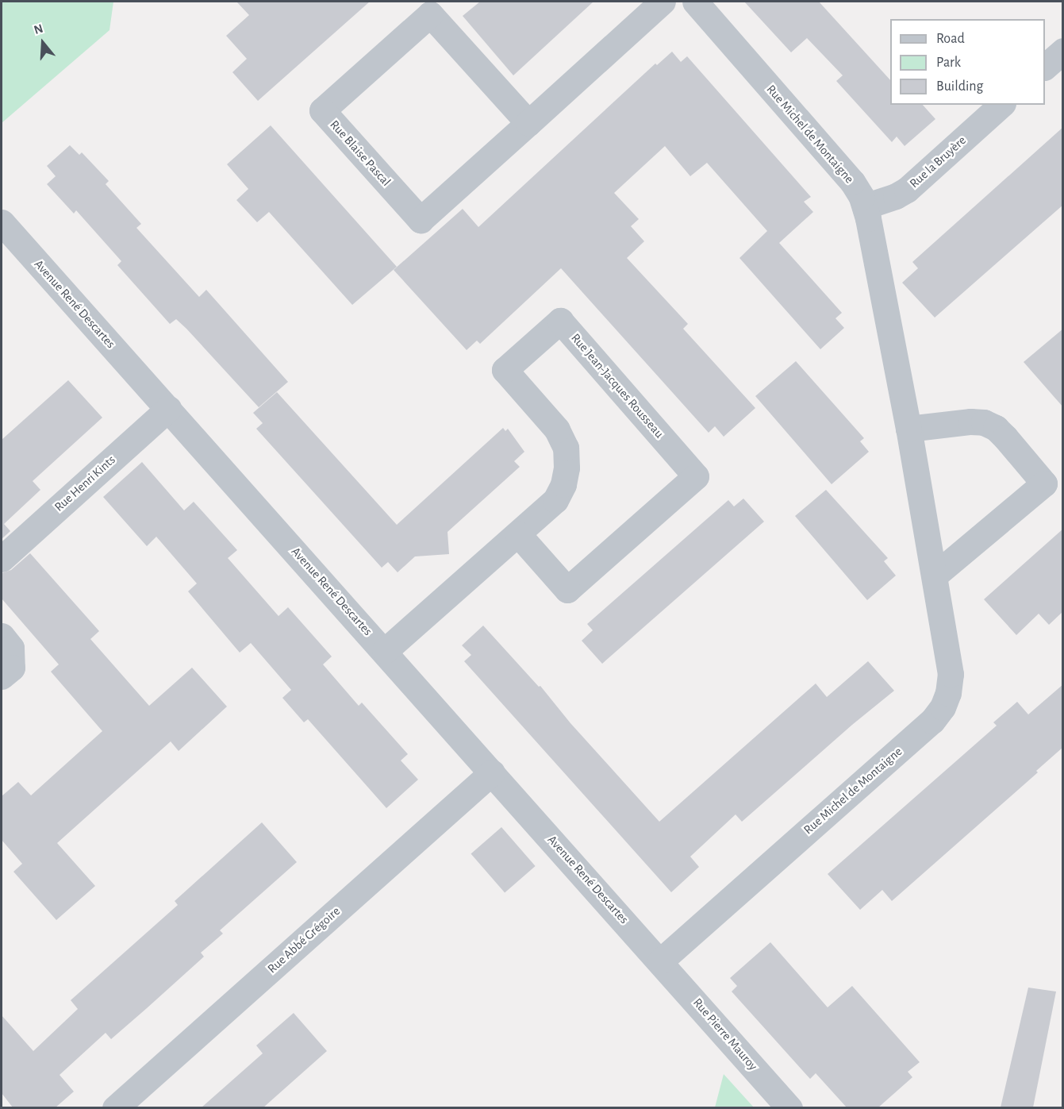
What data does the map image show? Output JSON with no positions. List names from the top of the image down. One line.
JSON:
{"streets":{"street":["Rue Michel de Montaigne","Rue Blaise Pascal","Rue la Bruyère","Avenue René Descartes","Rue Jean-Jacques Rousseau","Rue Henri Kints","Rue Abbé Grégoire","Rue Pierre Mauroy"]},"crossings":[["Rue Michel de Montaigne","Rue la Bruyère"],["Rue Michel de Montaigne","Avenue René Descartes"],["Rue Michel de Montaigne","Rue Pierre Mauroy"],["Avenue René Descartes","Rue Jean-Jacques Rousseau"],["Avenue René Descartes","Rue Henri Kints"],["Avenue René Descartes","Rue Abbé Grégoire"],["Avenue René Descartes","Rue Pierre Mauroy"]],"legend":["Road","Park","Building"],"north":"top"}
